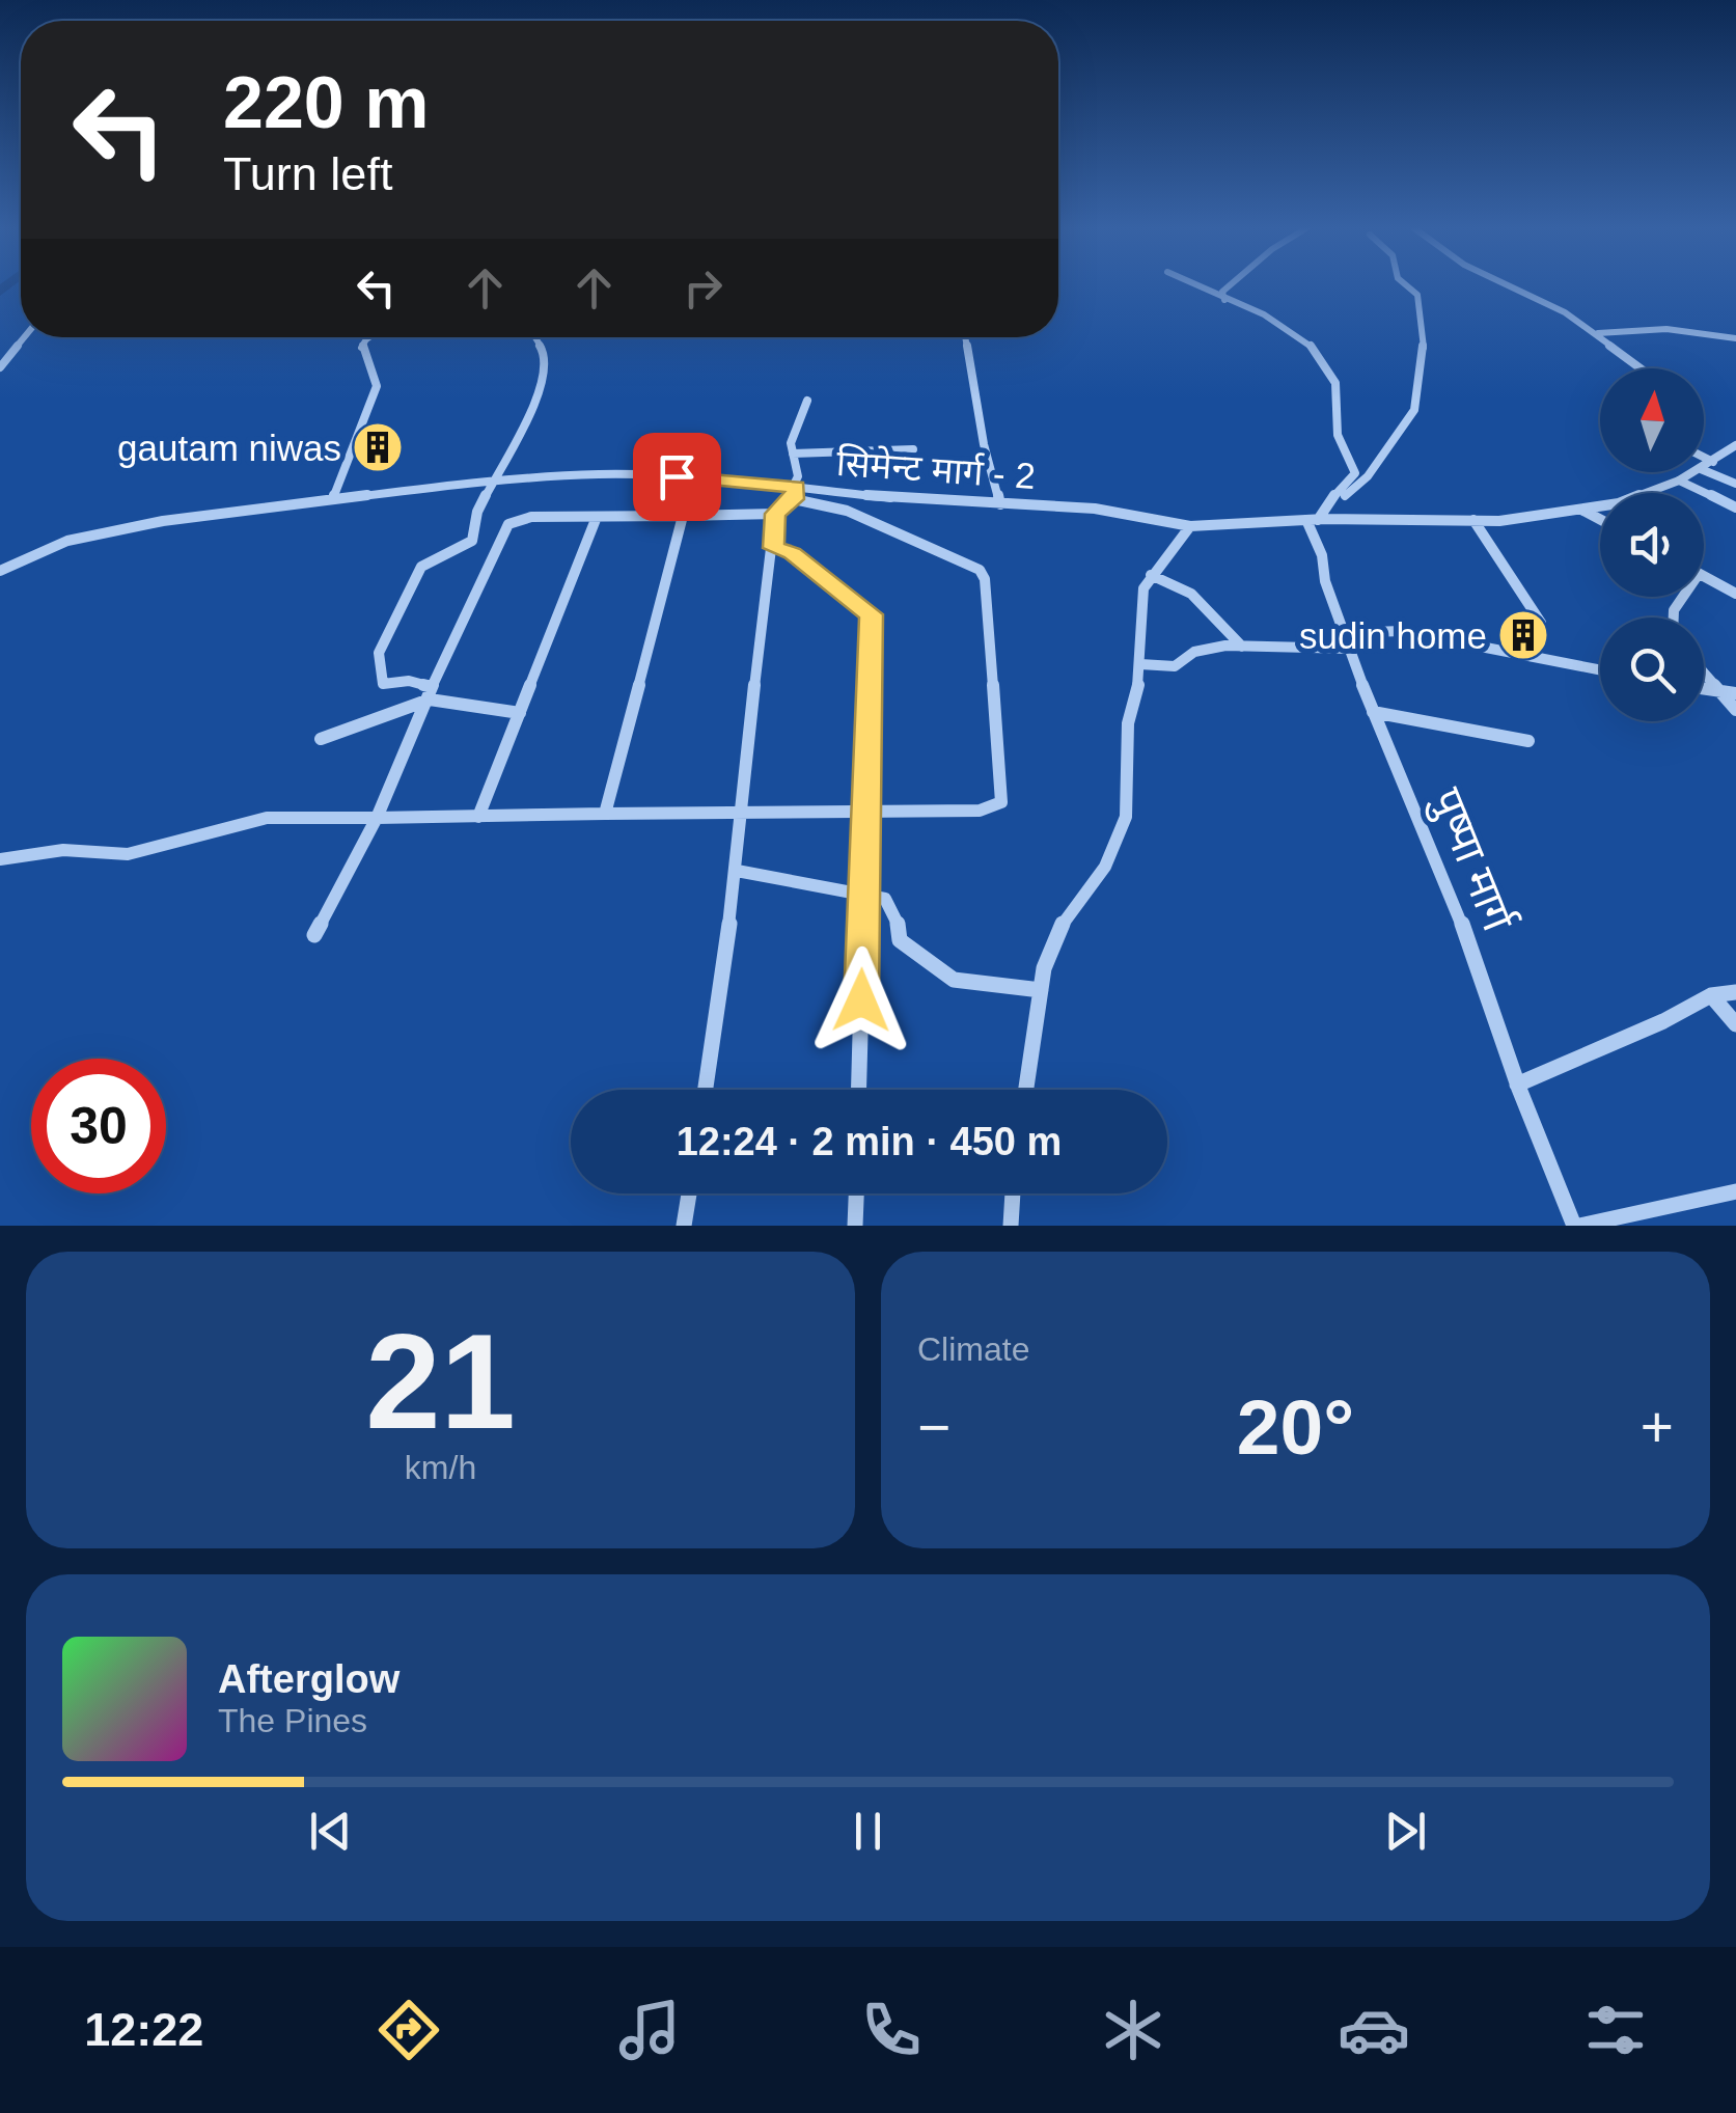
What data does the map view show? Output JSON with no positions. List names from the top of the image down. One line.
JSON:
{"streets":{"street":["सिमेन्ट मार्ग - 2","पुष्पा मार्ग"]},"crossings":[["सिमेन्ट मार्ग - 2","पुष्पा मार्ग"]],"places":{"building":["gautam niwas","sudin home"]},"north":"top","page":{"turn":["220 m","Turn left"],"limit":"30","trip":"12:24 · 2 min · 450 m","tile":[["21","km/h"],"Climate"],"heat":["−","20°","+"],"song":["Afterglow","The Pines"],"tabs":"12:22"}}
